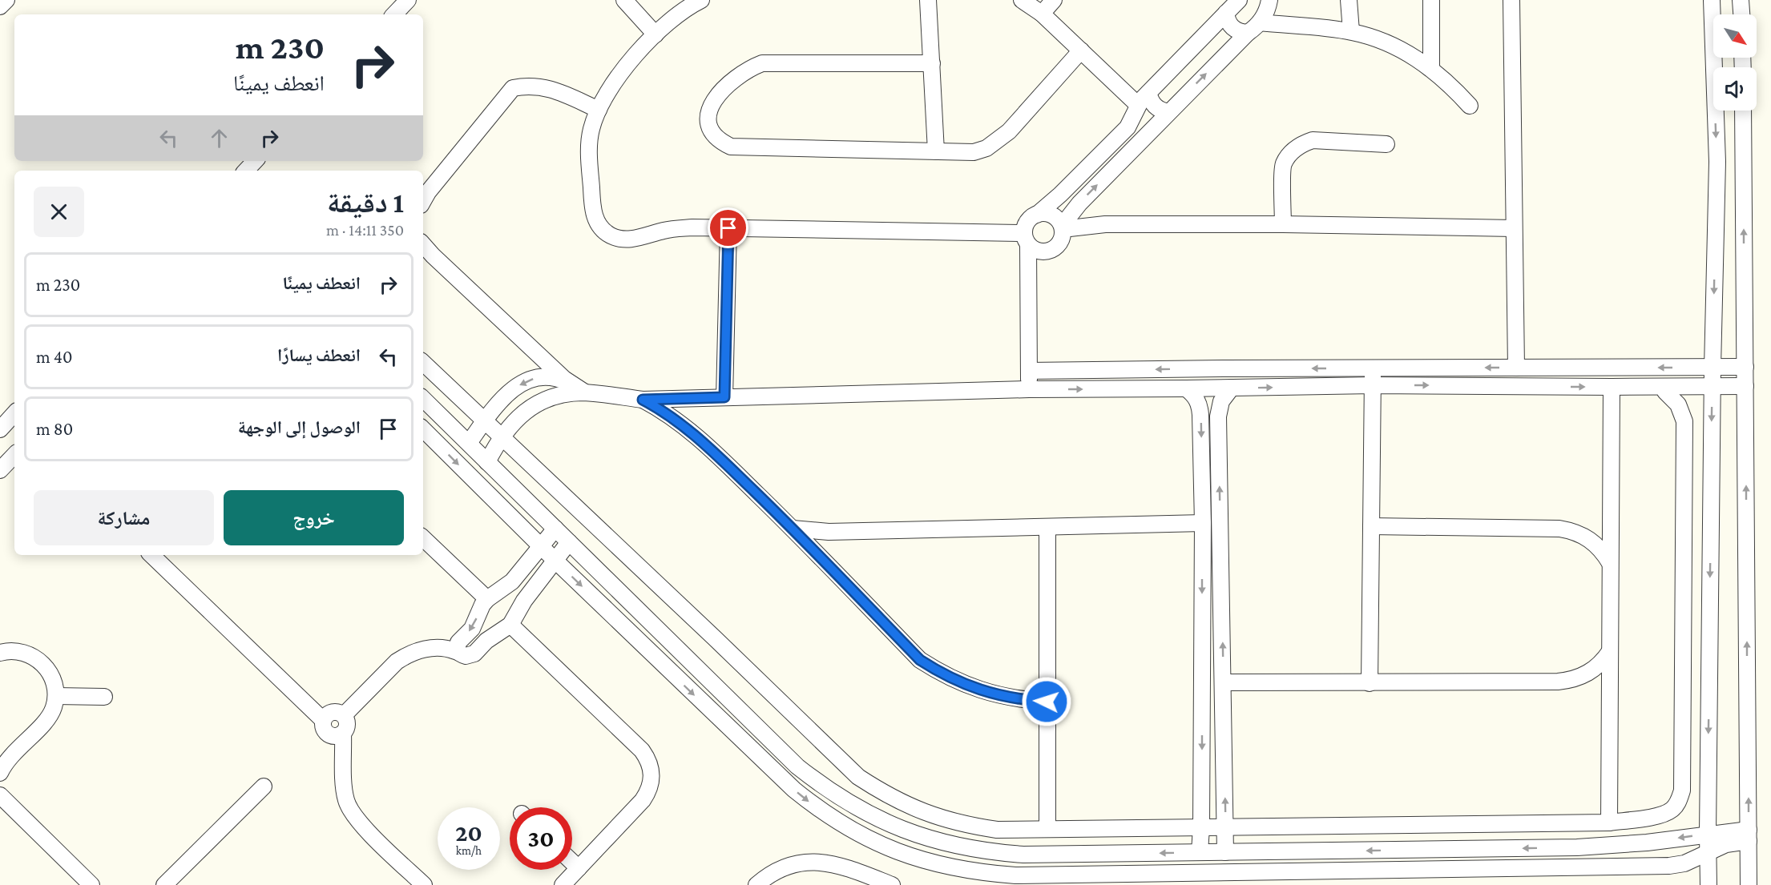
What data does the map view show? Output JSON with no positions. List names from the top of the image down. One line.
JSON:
{"north":"bottom right","page":{"turn":["230 m","انعطف يمينًا"],"heading":["1 دقيقة","350 m · 14:11"],"list":[{"name":"انعطف يمينًا","value":"230 m"},{"name":"انعطف يسارًا","value":"40 m"},{"name":"الوصول إلى الوجهة","value":"80 m"}],"buttons":["خروج","مشاركة"],"speed":"20 km/h","limit":"30"}}
